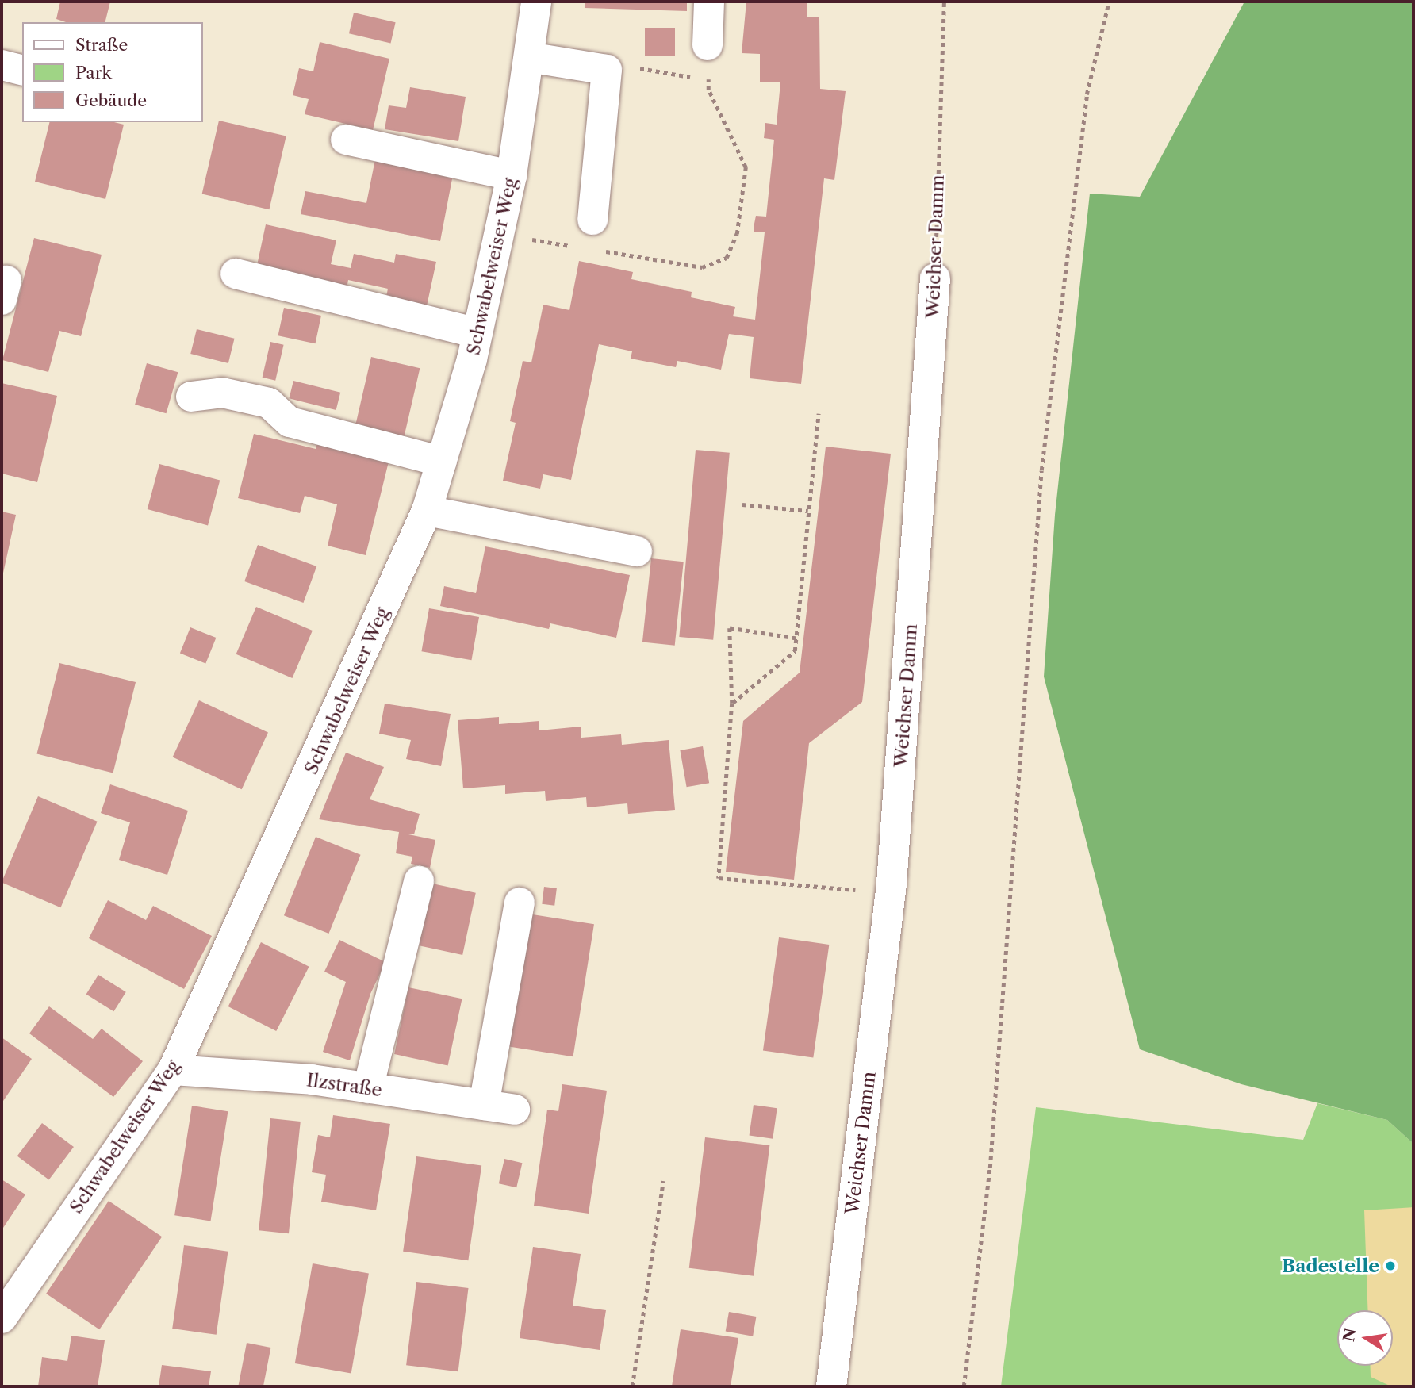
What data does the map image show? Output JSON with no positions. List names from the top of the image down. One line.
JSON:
{"streets":{"street":["Weichser Damm","Schwabelweiser Weg","Ilzstraße"]},"crossings":[["Schwabelweiser Weg","Ilzstraße"]],"places":["Badestelle"],"legend":["Straße","Park","Gebäude"],"north":"left"}
